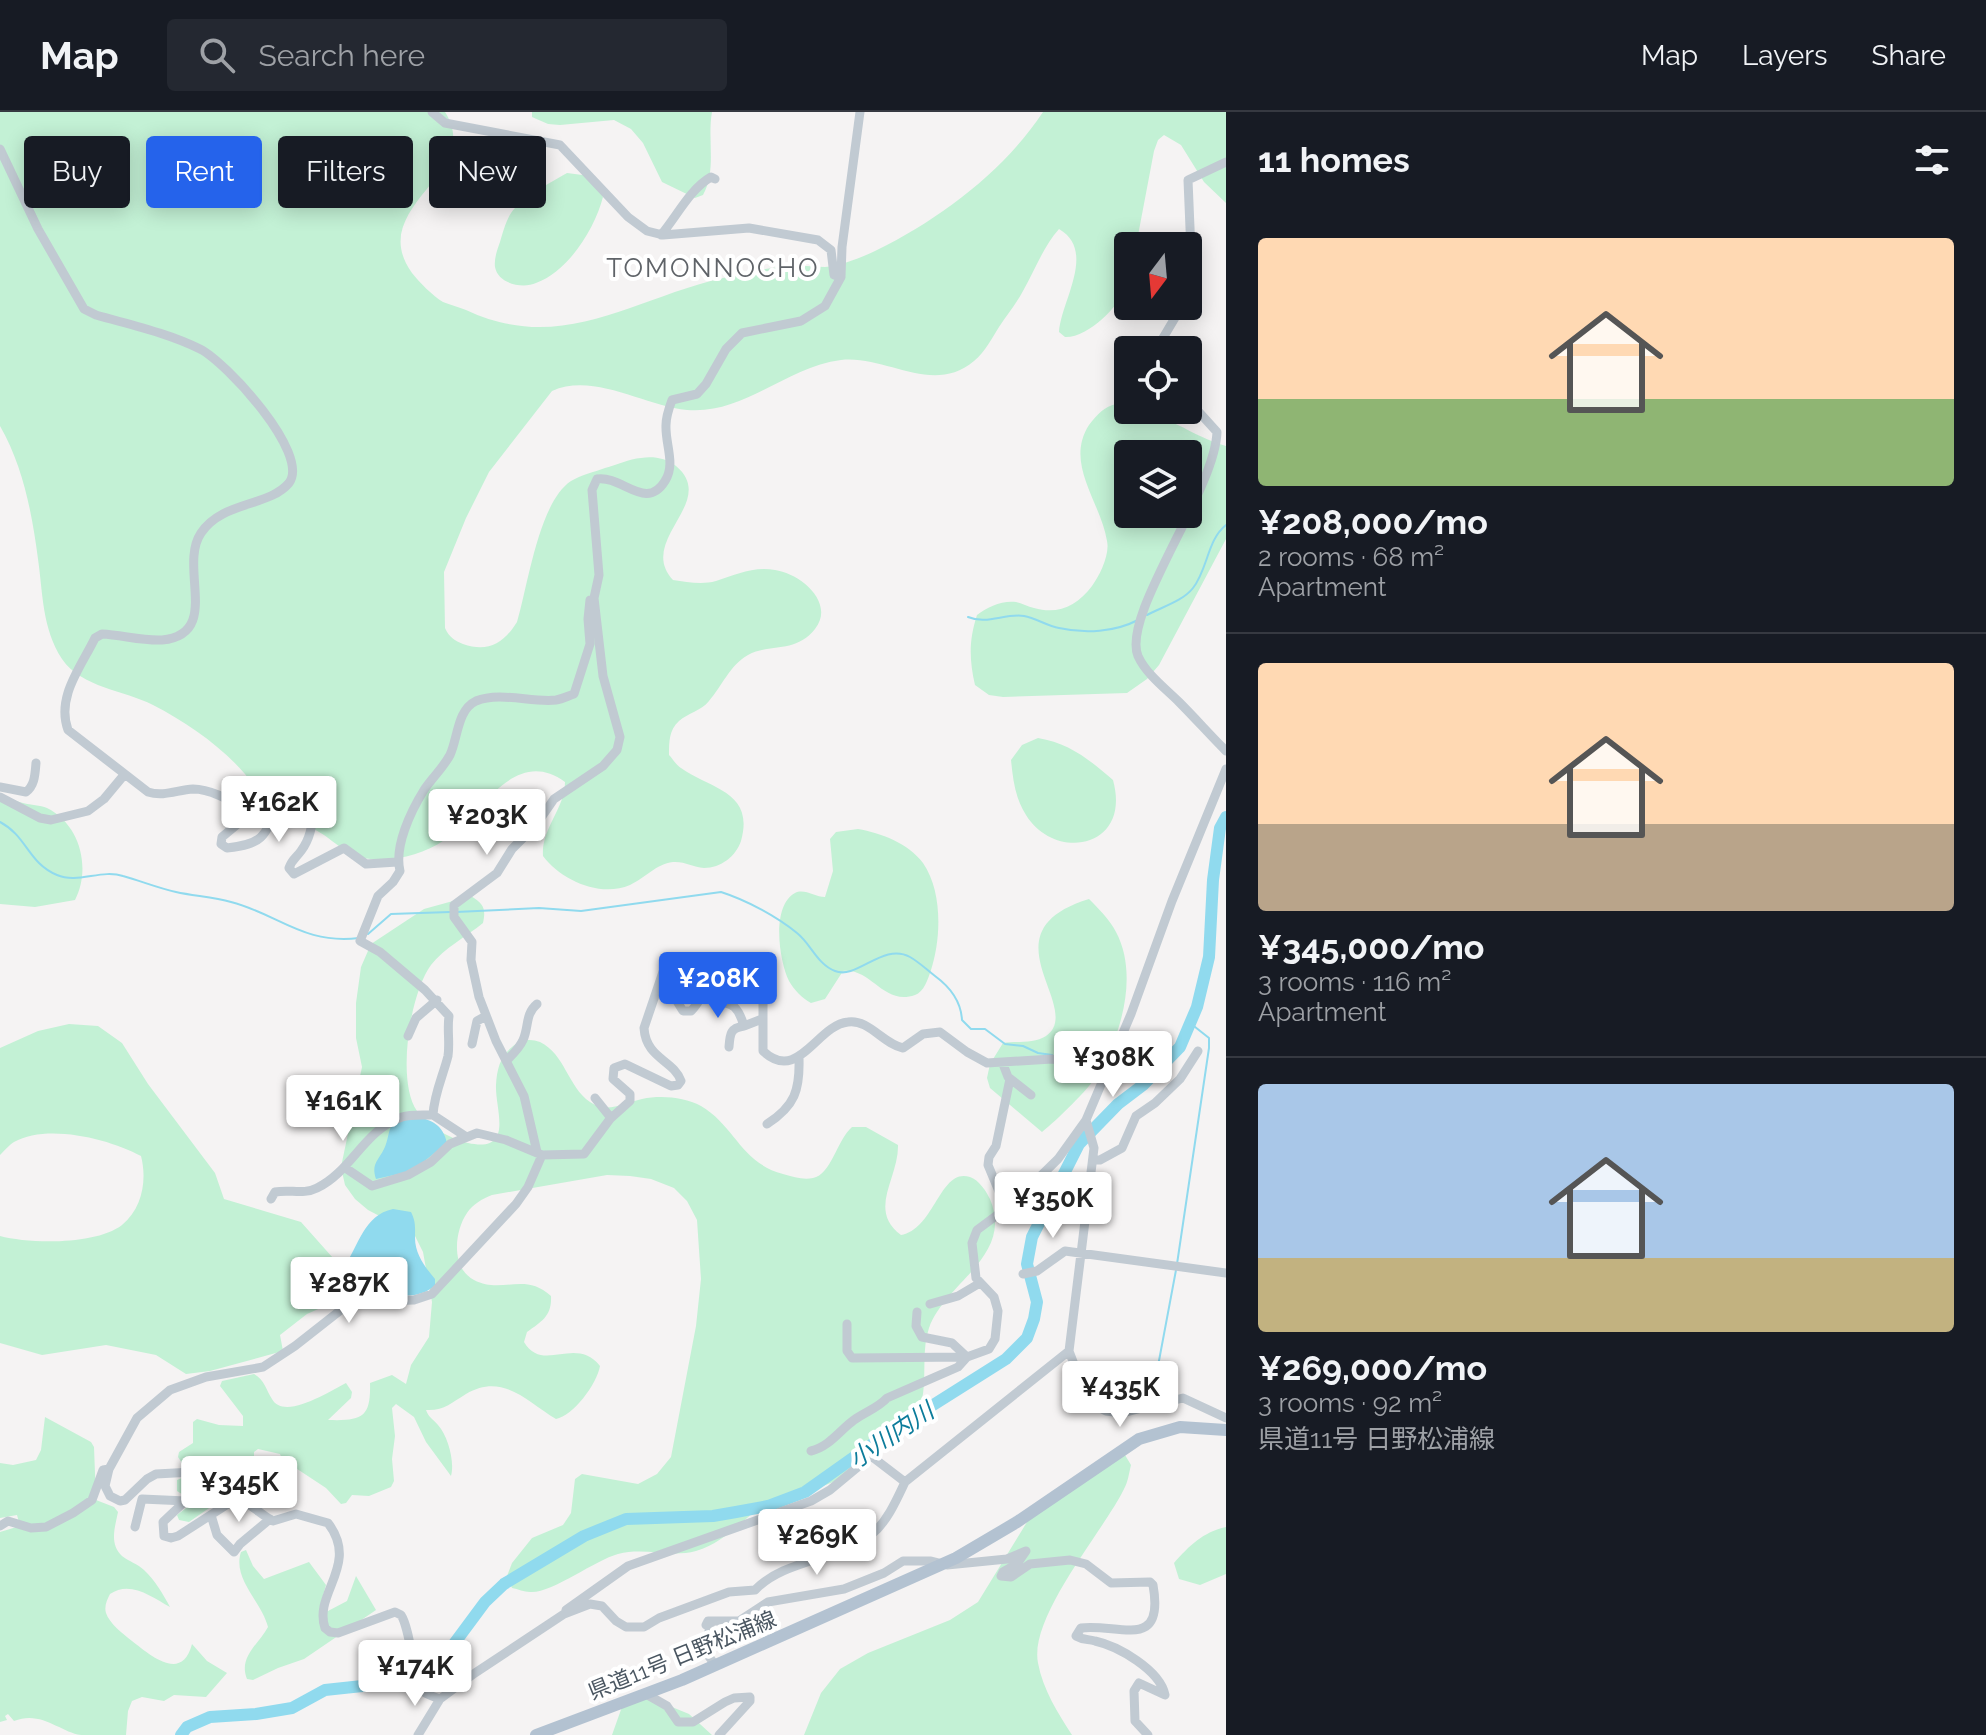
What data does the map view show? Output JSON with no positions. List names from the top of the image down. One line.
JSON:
{"streets":{"main road":["県道11号 日野松浦線"]},"districts":["TOMONNOCHO"],"water":["小川内川"],"north":"bottom","page":{"header":"Map","search":"Search here","nav":["Map","Layers","Share"],"heading":"11 homes","chip":["Buy","Rent","Filters","New"],"list":[{"name":"¥208,000/mo","note":"2 rooms · 68 m² · Apartment"},{"name":"¥345,000/mo","note":"3 rooms · 116 m² · Apartment"},{"name":"¥269,000/mo","note":"3 rooms · 92 m² · 県道11号 日野松浦線"}],"price":["¥162K","¥203K","¥208K","¥308K","¥161K","¥350K","¥287K","¥435K","¥345K","¥269K","¥174K"]}}
